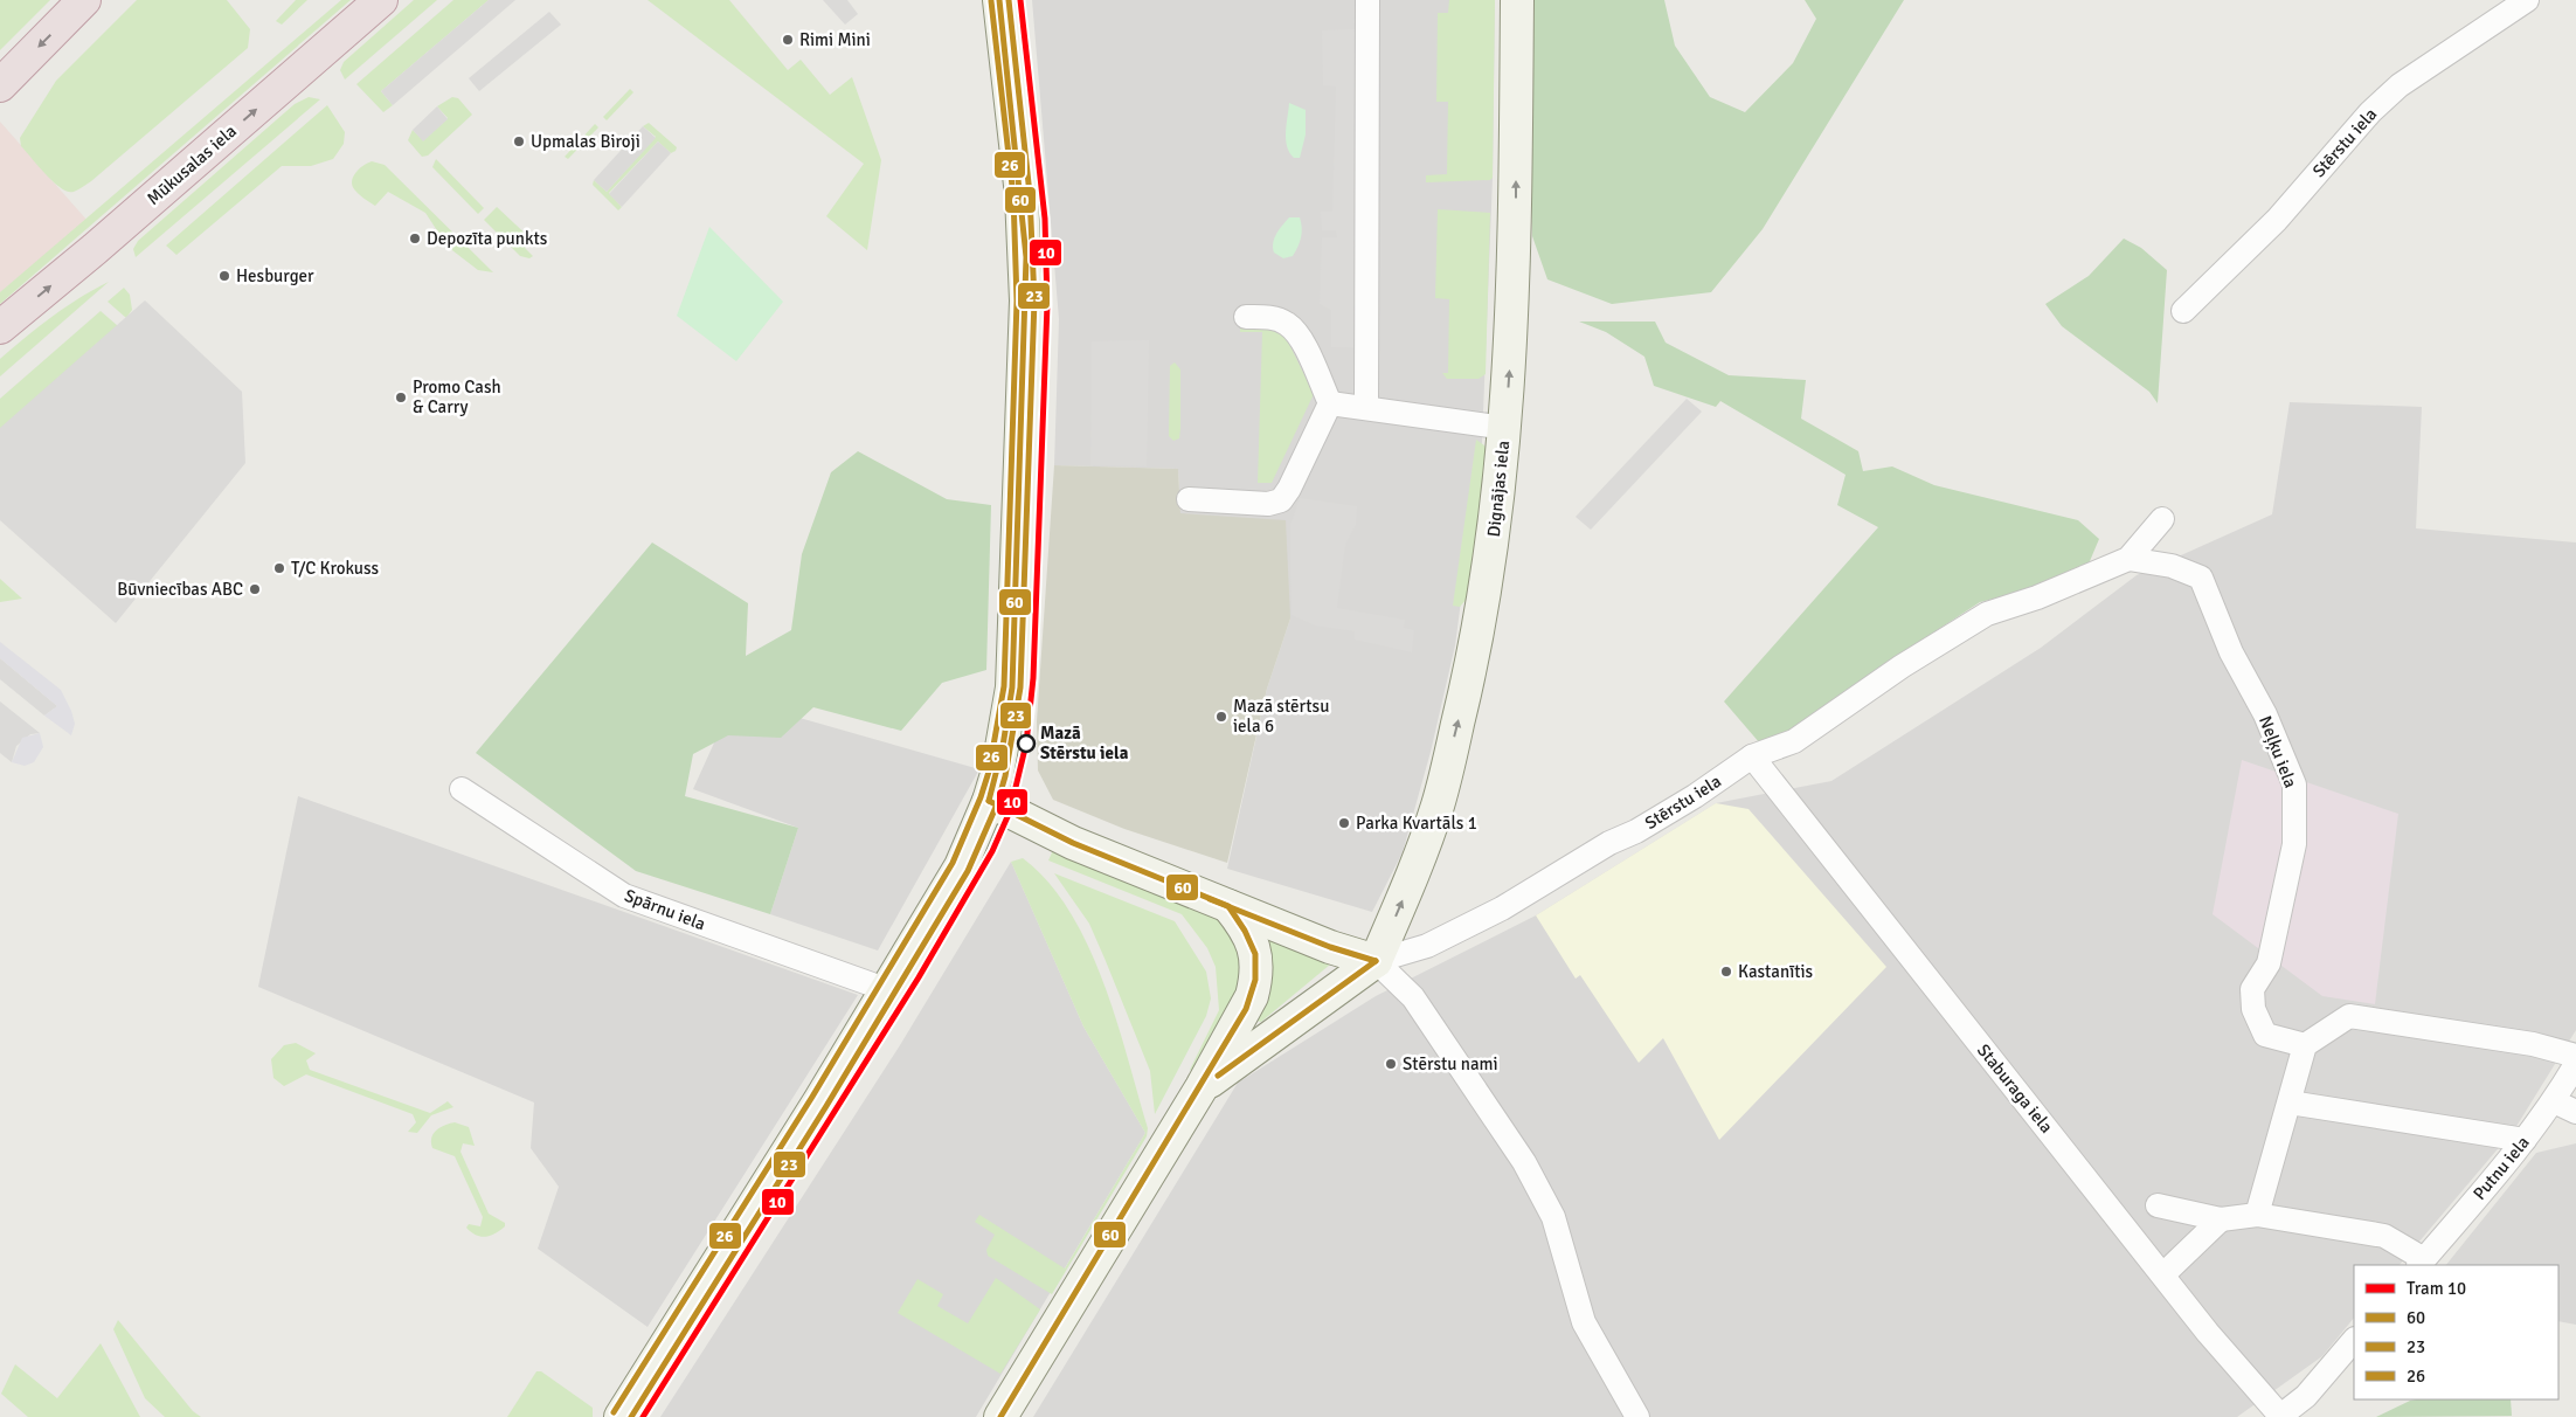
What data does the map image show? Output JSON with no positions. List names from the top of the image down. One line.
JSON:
{"streets":{"highway":["Mūkusalas iela"],"main road":["Stērstu iela","Dignājas iela"],"street":["Neļķu iela","Spārnu iela","Staburaga iela","Putnu iela"]},"crossings":[["Stērstu iela","Dignājas iela"],["Stērstu iela","Neļķu iela"],["Stērstu iela","Staburaga iela"]],"one_way":["Mūkusalas iela","Dignājas iela"],"places":["Rimi Mini","Upmalas Biroji","Depozīta punkts","Hesburger","Promo Cash & Carry","T/C Krokuss","Būvniecības ABC","Mazā stērtsu iela 6","Mazā Stērstu iela","Parka Kvartāls 1","Kastanītis","Stērstu nami"],"lines":["tram line 10","transit line 60","transit line 23","transit line 26"],"legend":["Tram 10","60","23","26"]}
